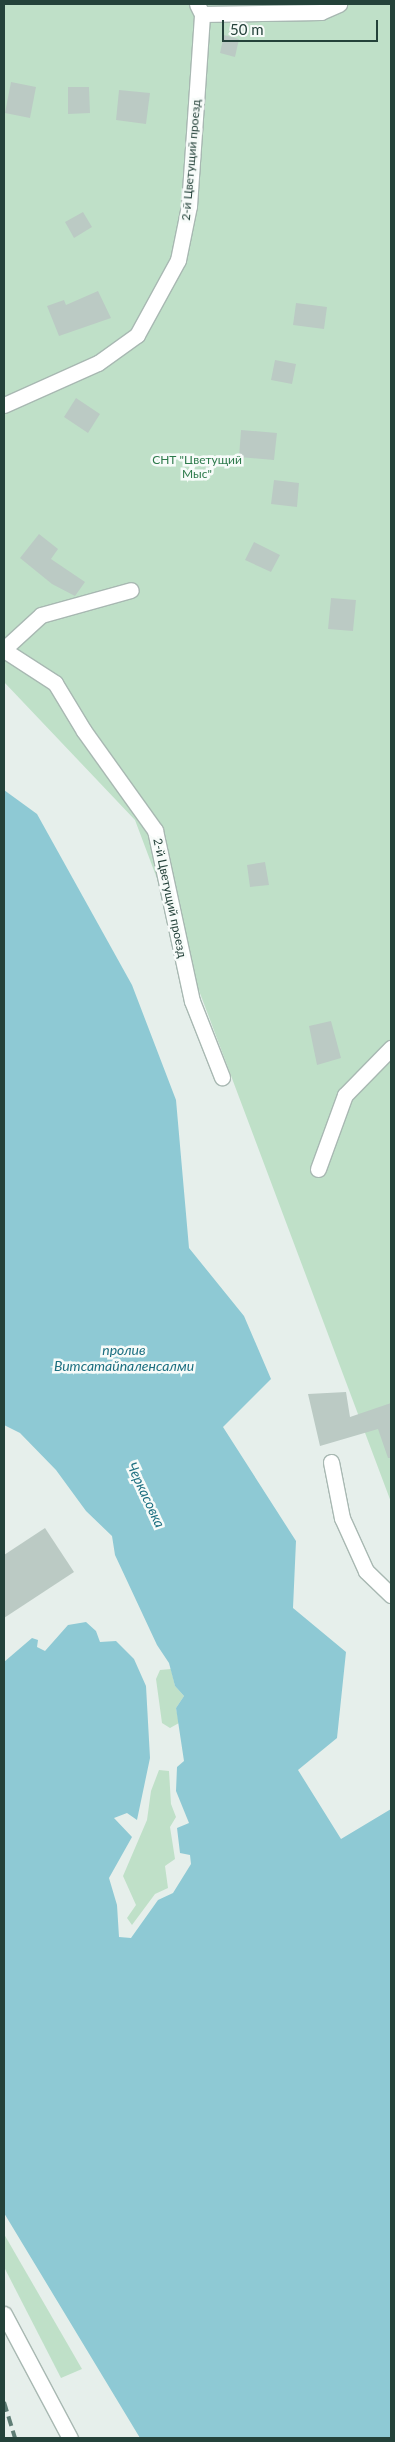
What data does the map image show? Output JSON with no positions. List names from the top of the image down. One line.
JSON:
{"streets":{"street":["2-й Цветущий проезд"]},"water":["пролив Витсатайпаленсалми","Черкасовка"],"parks":["СНТ \"Цветущий Мыс\""],"scale_bar":"50 m"}
